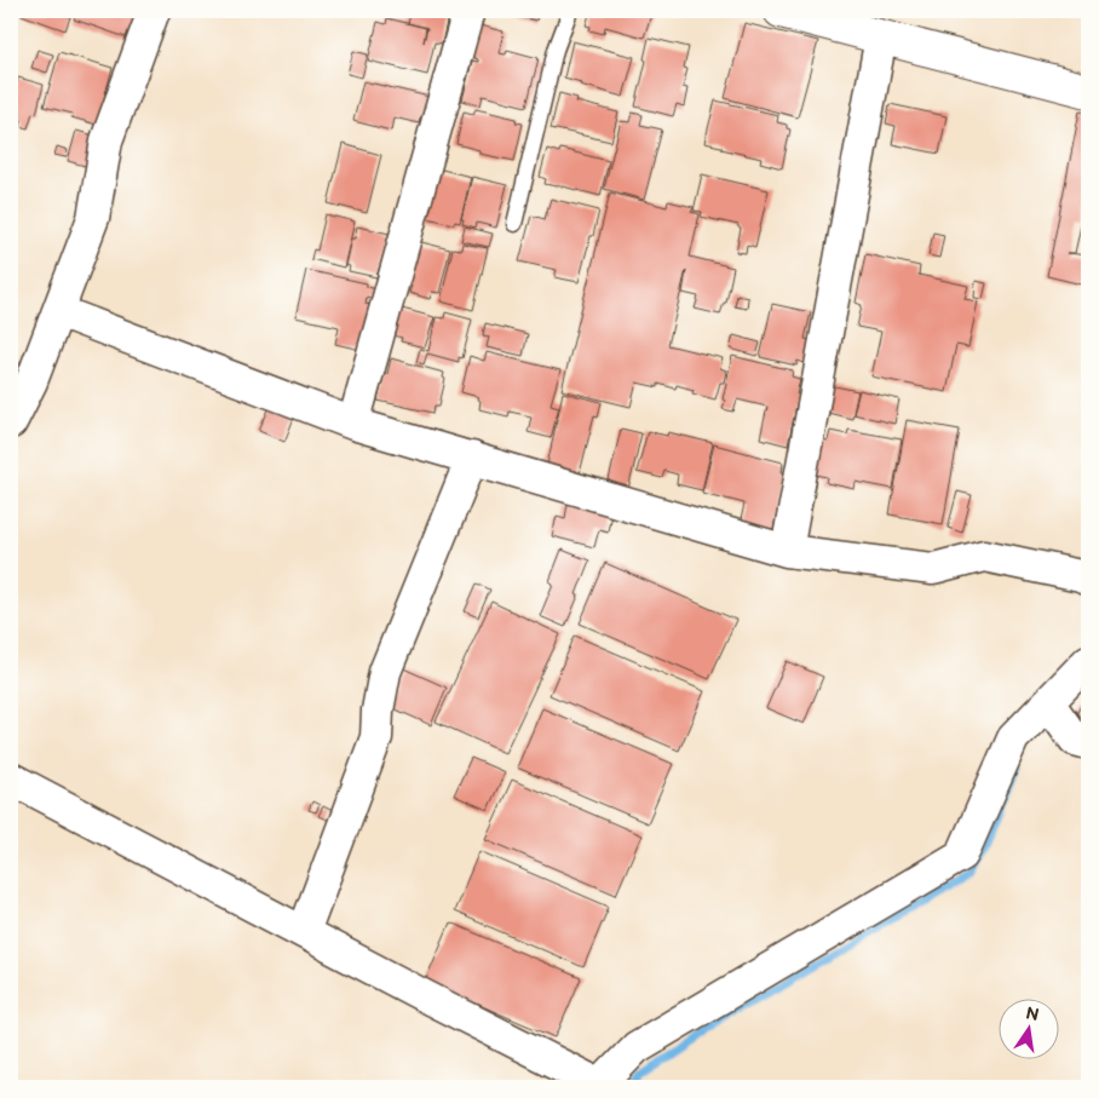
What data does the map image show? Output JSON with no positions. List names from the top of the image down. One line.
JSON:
{"north":"top"}
